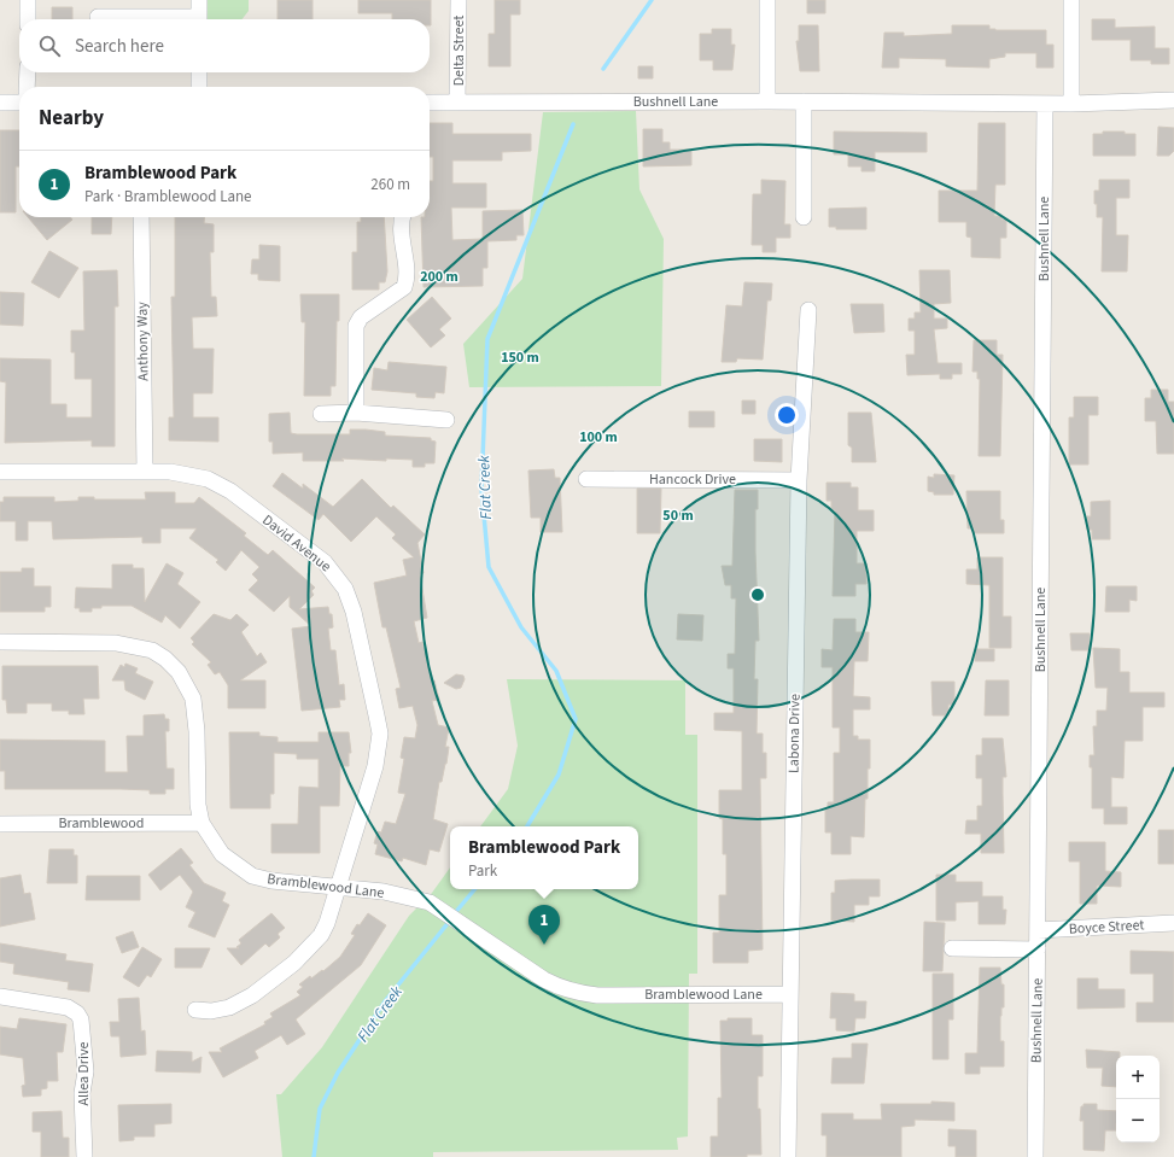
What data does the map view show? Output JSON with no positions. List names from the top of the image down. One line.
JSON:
{"streets":{"street":["Delta Street","Bushnell Lane","Anthony Way","Hancock Drive","David Avenue","Labona Drive","Bramblewood","Bramblewood Lane","Boyce Street","Allea Drive"]},"crossings":[["Delta Street","Bushnell Lane"],["Bushnell Lane","Boyce Street"],["Anthony Way","David Avenue"],["Hancock Drive","Labona Drive"],["David Avenue","Bramblewood Lane"],["Labona Drive","Bramblewood Lane"],["Bramblewood","Bramblewood Lane"]],"water":["Flat Creek"],"page":{"search":"Search here","heading":"Nearby","list":[{"mark":"1","name":"Bramblewood Park","note":"Park · Bramblewood Lane","value":"260 m"}],"popup":["Bramblewood Park","Park"],"pins":"1","map_buttons":["+","−"]},"rings":["200 m","150 m","100 m","50 m"]}
